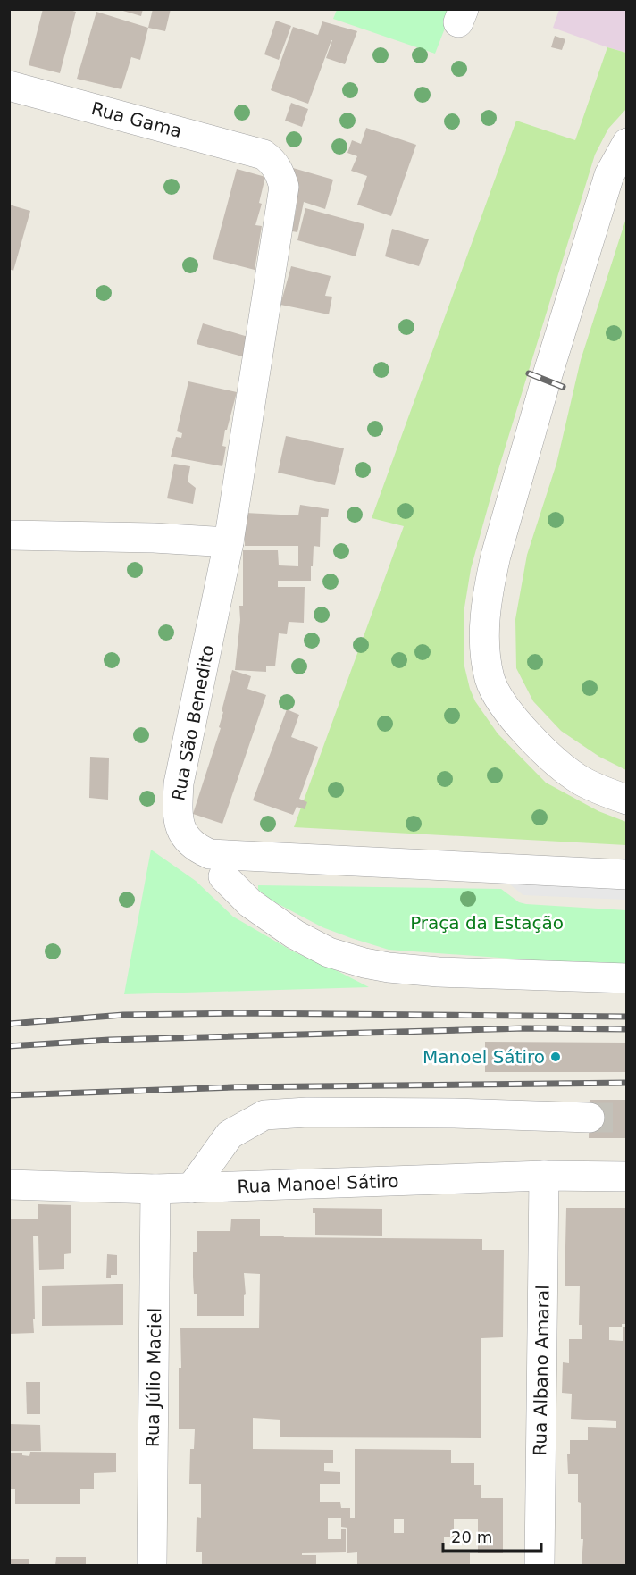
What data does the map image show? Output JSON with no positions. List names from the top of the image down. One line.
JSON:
{"streets":{"street":["Rua Gama","Rua São Benedito","Rua Manoel Sátiro","Rua Albano Amaral","Rua Júlio Maciel"]},"crossings":[["Rua Gama","Rua São Benedito"],["Rua Manoel Sátiro","Rua Albano Amaral"],["Rua Manoel Sátiro","Rua Júlio Maciel"]],"parks":["Praça da Estação"],"places":["Manoel Sátiro"],"scale_bar":"20 m"}
